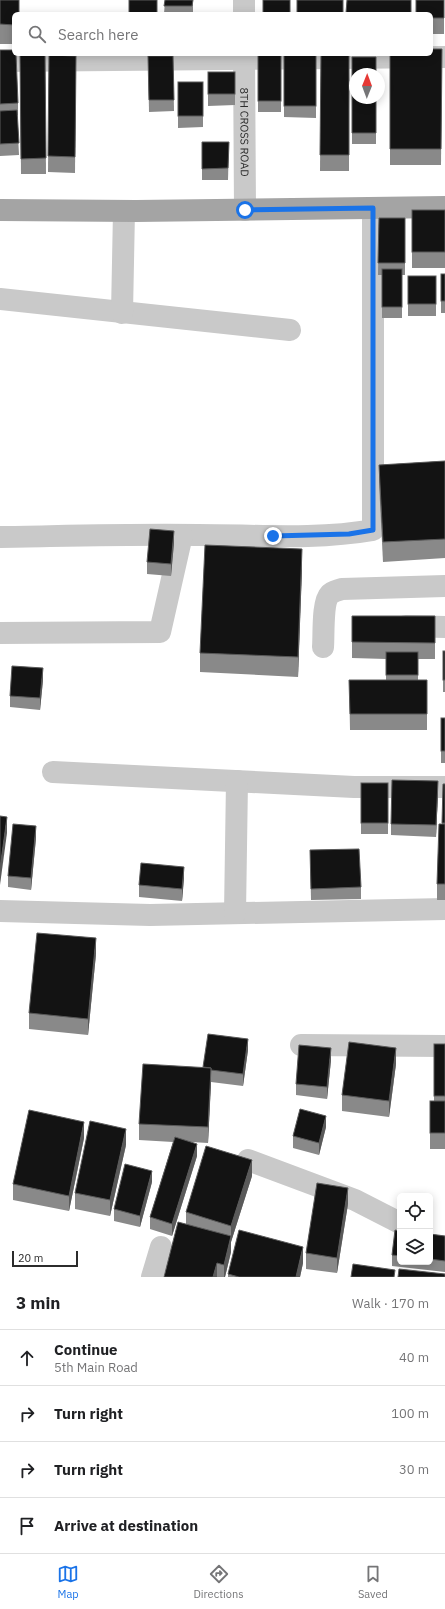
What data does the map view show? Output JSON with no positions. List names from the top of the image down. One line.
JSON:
{"streets":{"street":["8TH CROSS ROAD"]},"scale_bar":"20 m","north":"top","page":{"search":"Search here","scale":"20 m","heading":["3 min","Walk · 170 m"],"list":[["Continue","5th Main Road","40 m"],["Turn right","100 m"],["Turn right","30 m"],"Arrive at destination"],"nav":["Map","Directions","Saved"]}}
